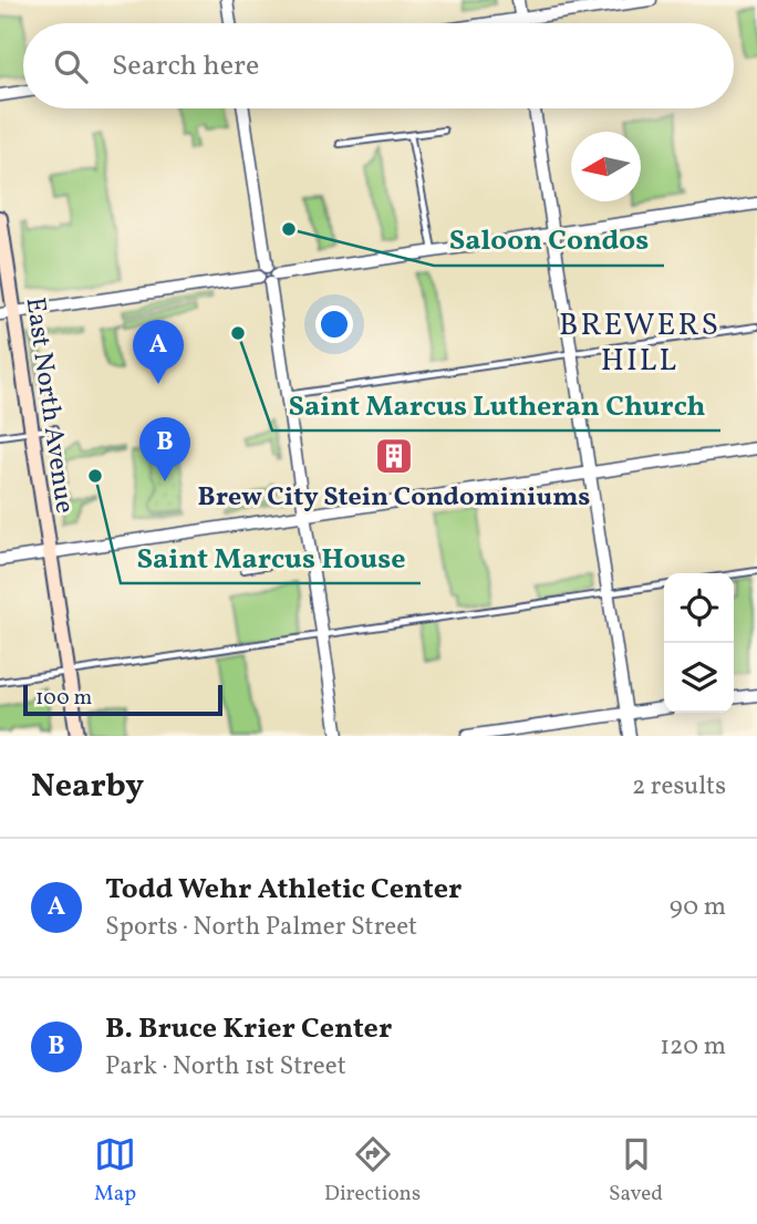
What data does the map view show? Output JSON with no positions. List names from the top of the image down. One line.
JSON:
{"streets":{"main road":["East North Avenue"]},"districts":["BREWERS HILL"],"places":{"other":["Saloon Condos","Saint Marcus Lutheran Church","Saint Marcus House"],"building":["Brew City Stein Condominiums"]},"scale_bar":"100 m","north":"left","page":{"search":"Search here","pins":["A","B"],"scale":"100 m","heading":["Nearby","2 results"],"list":[{"mark":"A","name":"Todd Wehr Athletic Center","note":"Sports · North Palmer Street","value":"90 m"},{"mark":"B","name":"B. Bruce Krier Center","note":"Park · North 1st Street","value":"120 m"}],"nav":["Map","Directions","Saved"]}}
